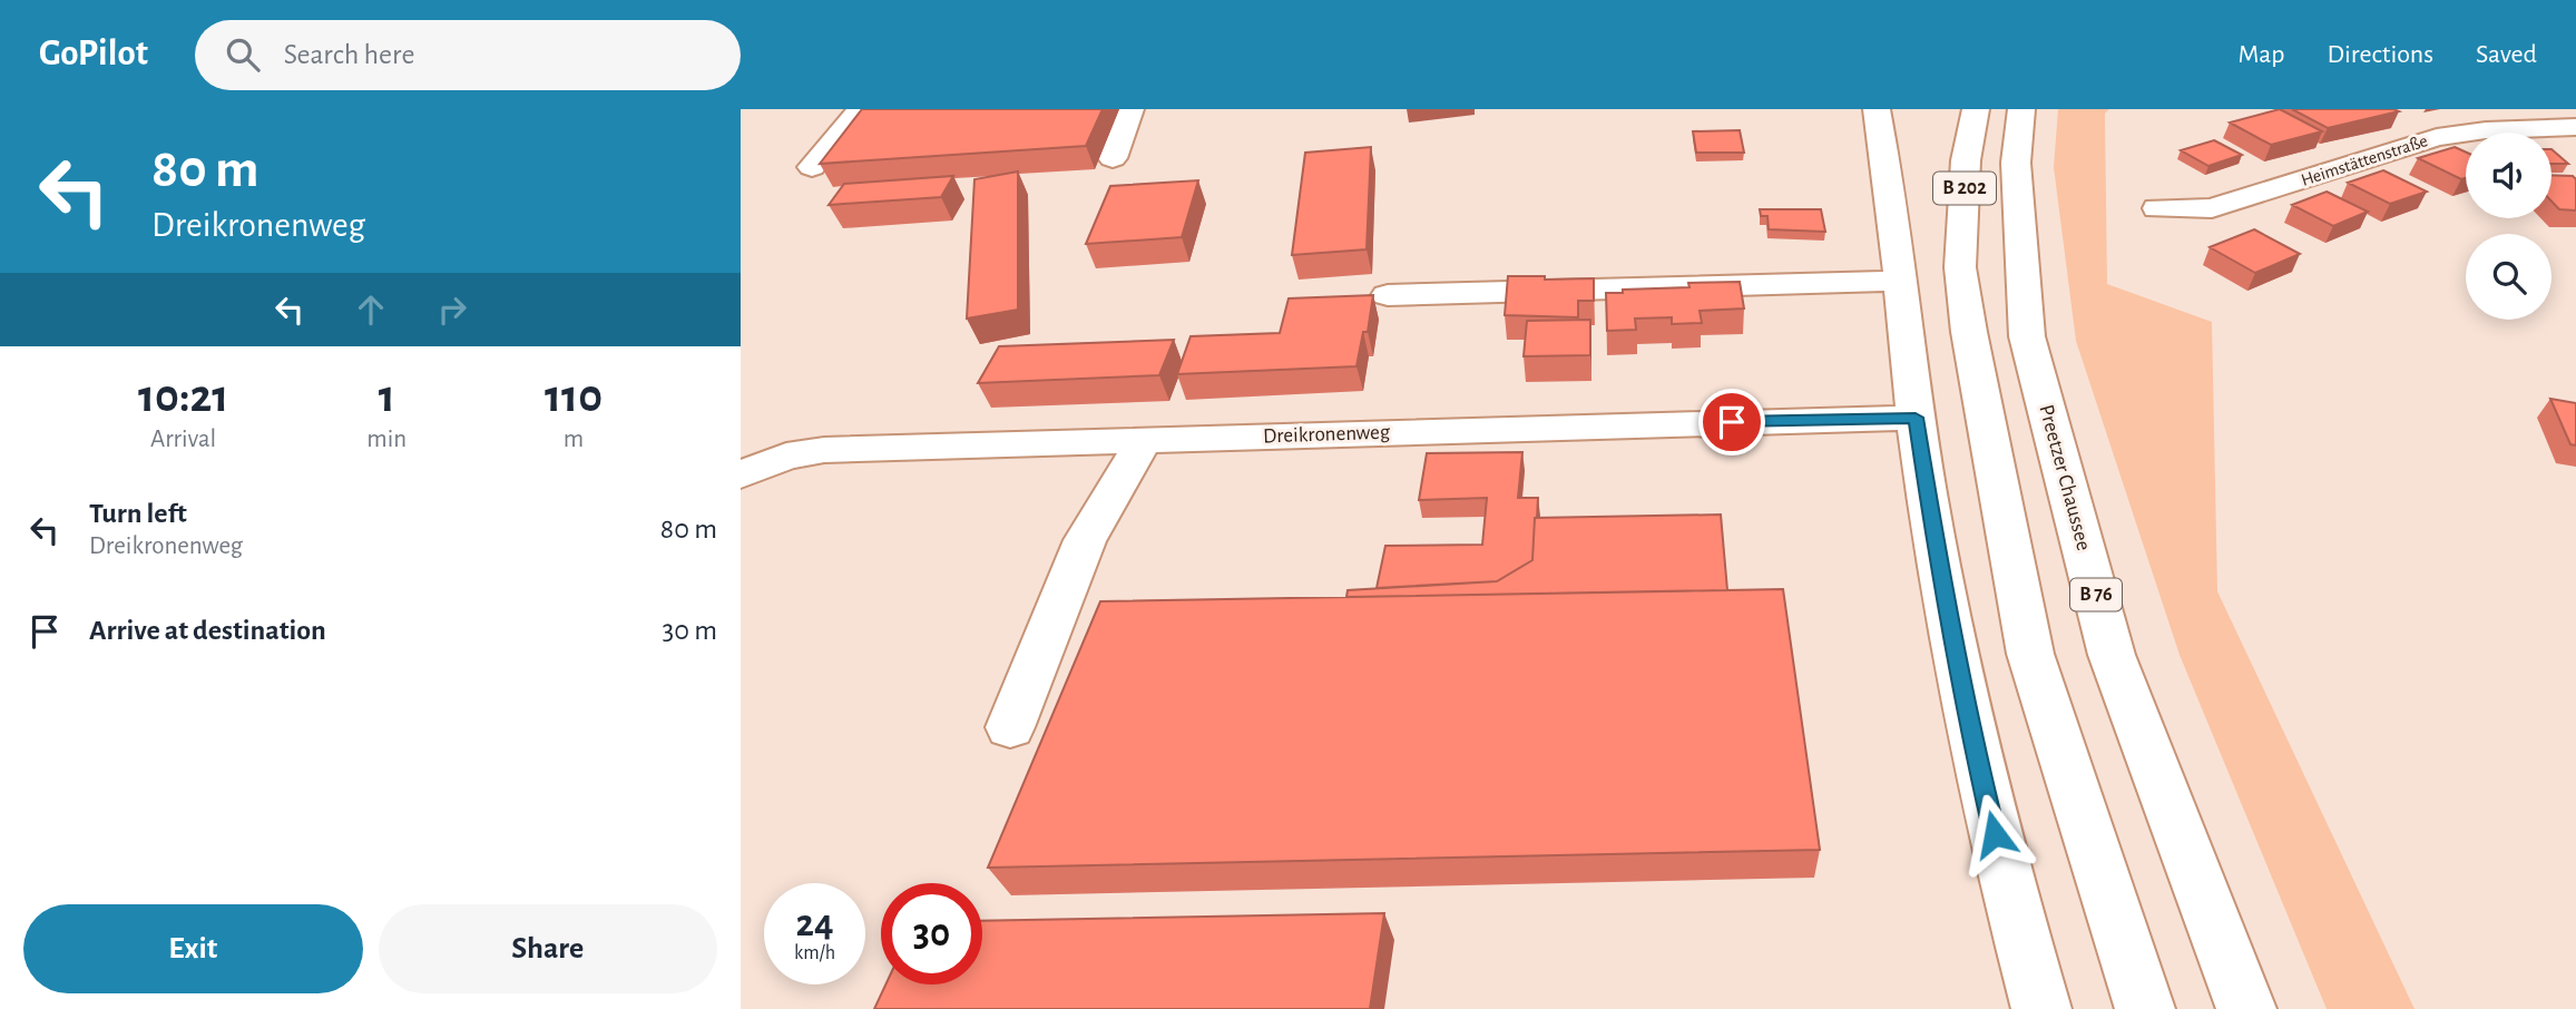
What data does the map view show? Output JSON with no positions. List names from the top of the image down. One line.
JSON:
{"streets":{"main road":["Heimstättenstraße","B 202","Dreikronenweg","Preetzer Chaussee","B 76"]},"page":{"header":"GoPilot","search":"Search here","nav":["Map","Directions","Saved"],"turn":["80 m","Dreikronenweg"],"eta":["10:21","Arrival","1","min","110","m"],"list":[{"name":"Turn left","note":"Dreikronenweg","value":"80 m"},{"name":"Arrive at destination","value":"30 m"}],"speed":"24 km/h","limit":"30","buttons":["Exit","Share"]}}
